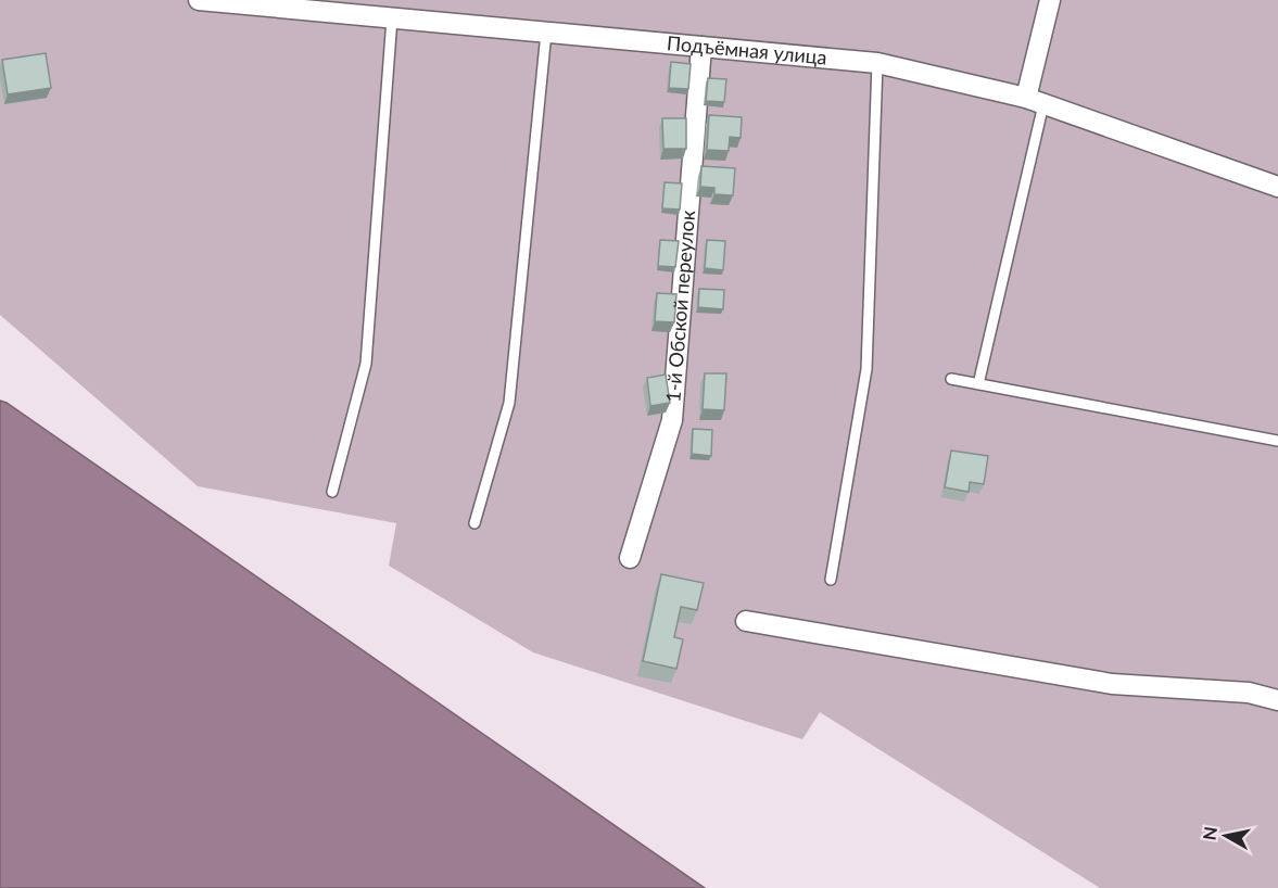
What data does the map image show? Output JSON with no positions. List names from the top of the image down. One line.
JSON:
{"streets":{"street":["Подъёмная улица","1-й Обской переулок"]},"crossings":[["Подъёмная улица","1-й Обской переулок"]],"north":"left"}
